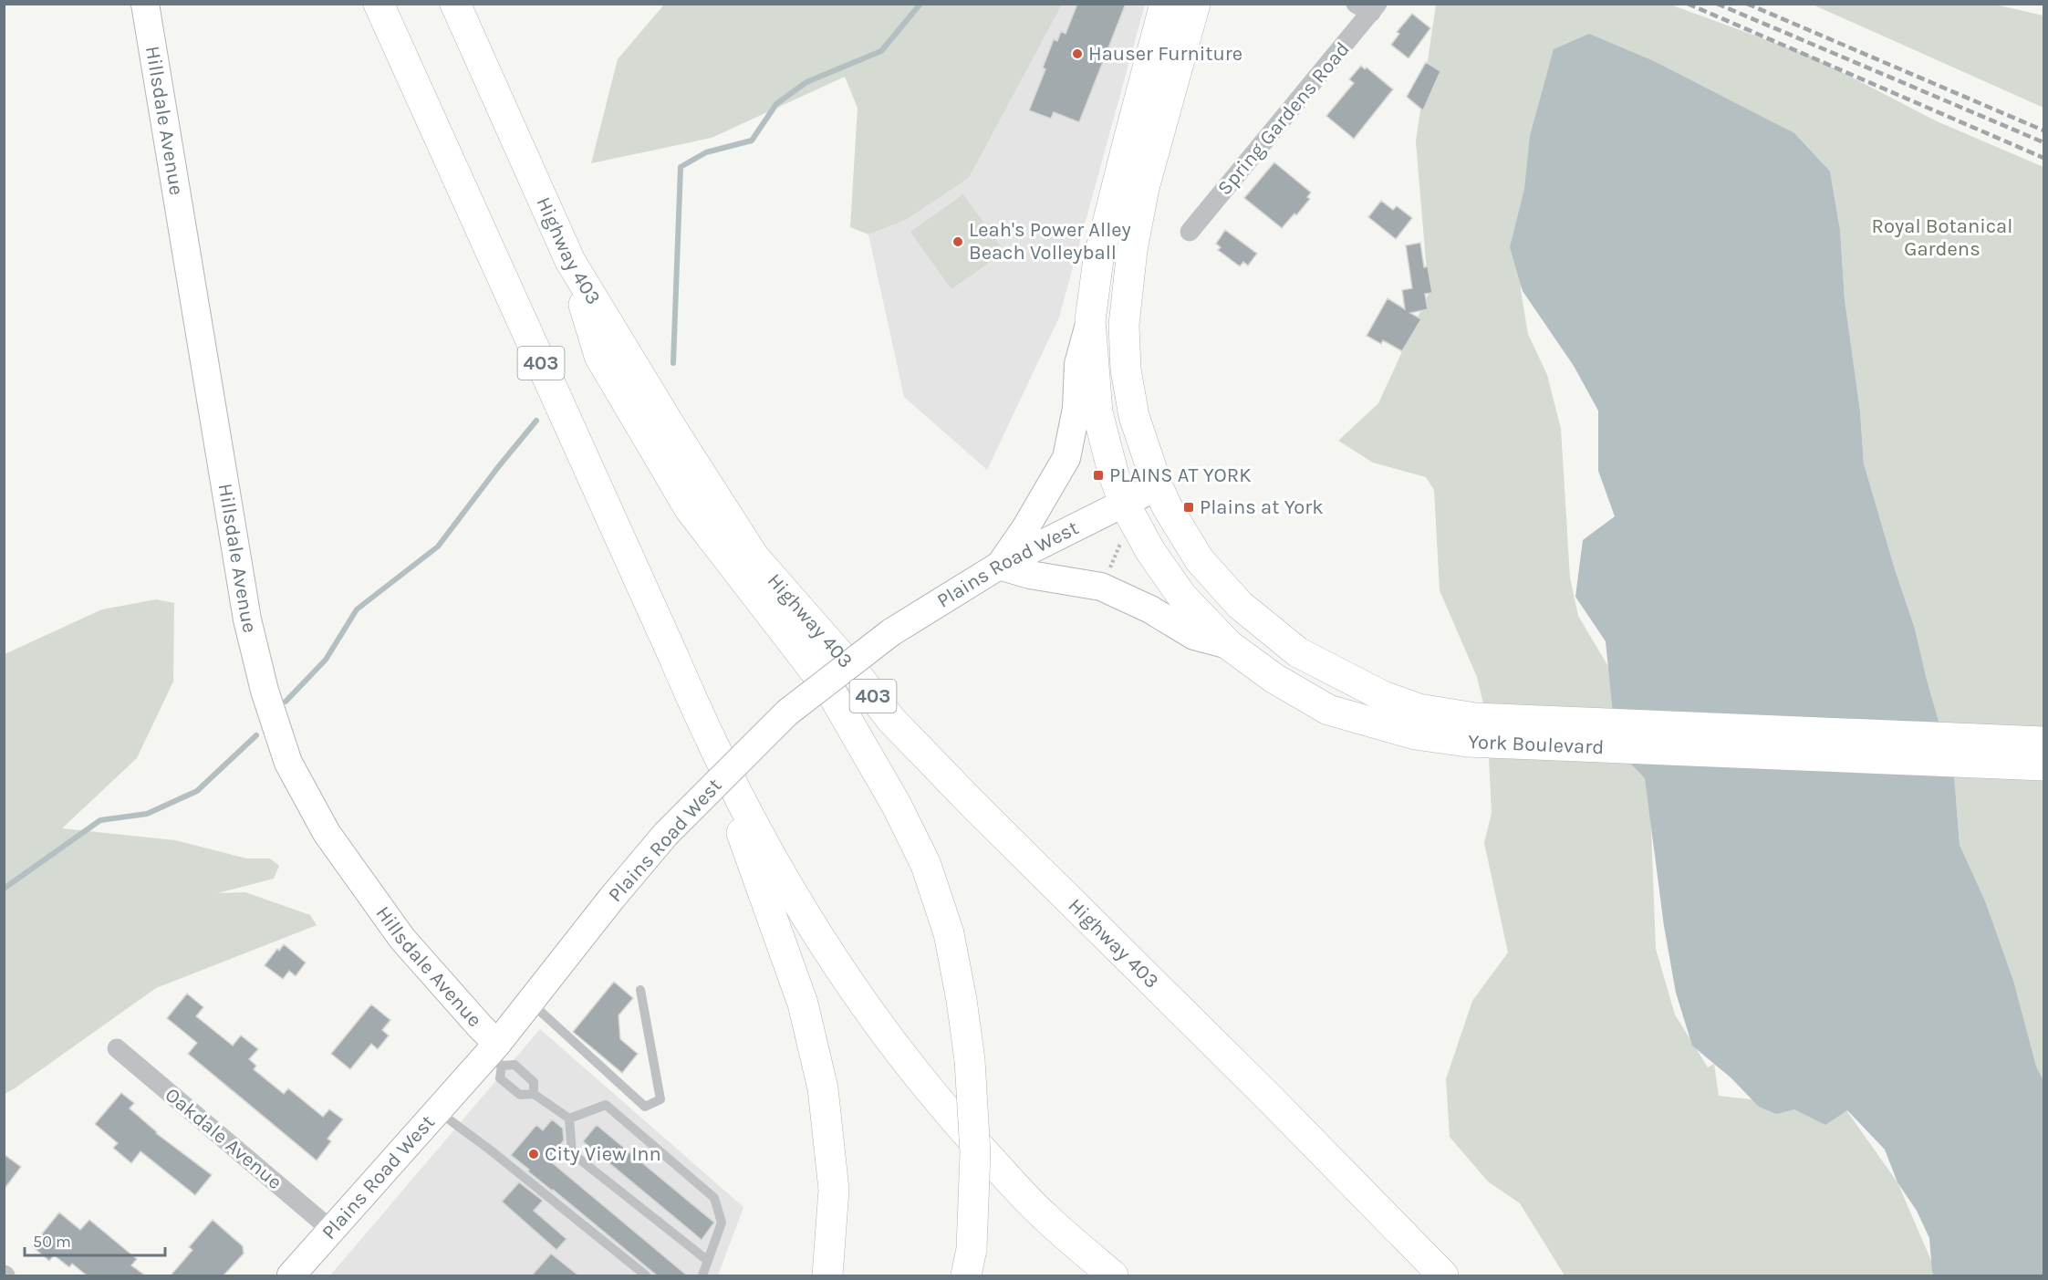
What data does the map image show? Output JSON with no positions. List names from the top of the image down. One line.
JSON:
{"streets":{"main road":["Hillsdale Avenue","Highway 403","403","Plains Road West","York Boulevard"],"street":["Spring Gardens Road","Oakdale Avenue"]},"crossings":[["Hillsdale Avenue","Plains Road West"],["Plains Road West","York Boulevard"],["Plains Road West","Oakdale Avenue"]],"parks":["Royal Botanical Gardens"],"places":{"other":["Hauser Furniture","Leah's Power Alley Beach Volleyball","City View Inn"],"transit":["PLAINS AT YORK","Plains at York"]},"scale_bar":"50 m"}
